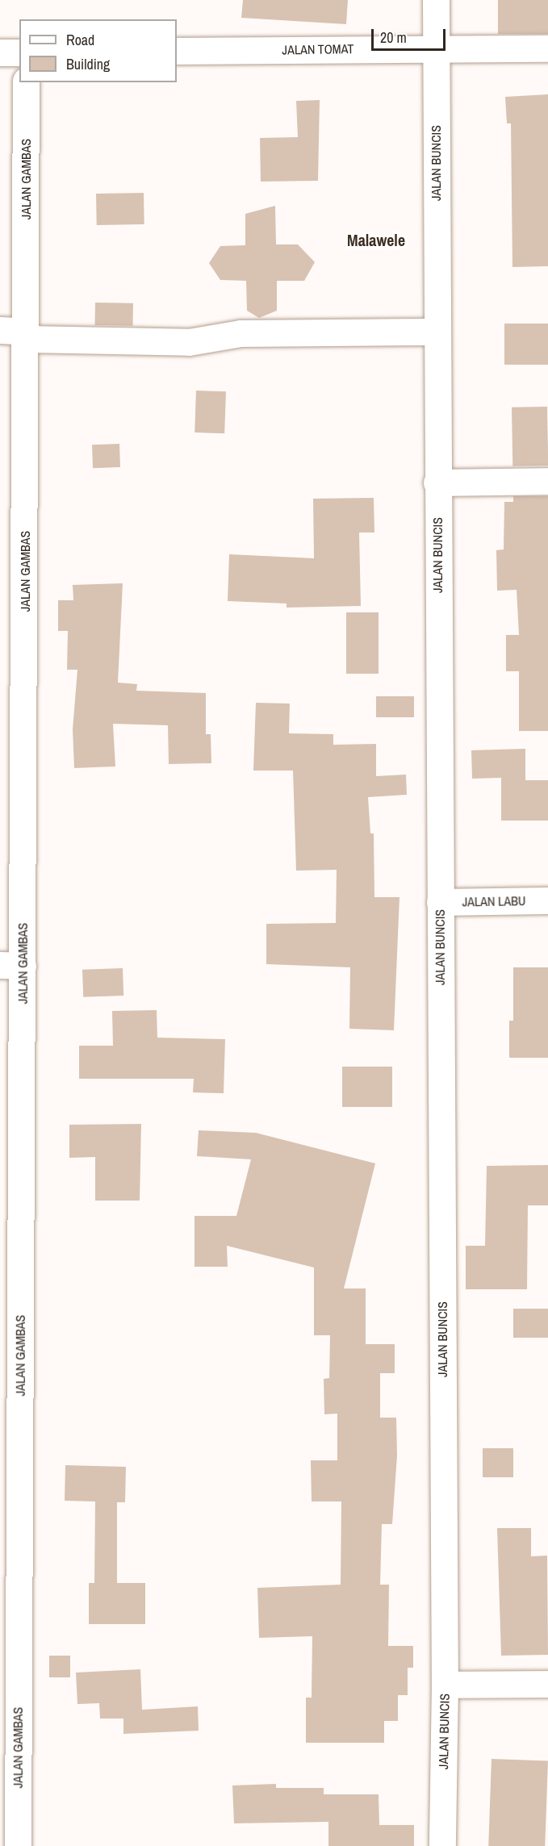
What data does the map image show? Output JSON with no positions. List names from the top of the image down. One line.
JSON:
{"streets":{"street":["JALAN TOMAT","JALAN BUNCIS","JALAN GAMBAS","JALAN LABU"]},"crossings":[["JALAN TOMAT","JALAN BUNCIS"],["JALAN BUNCIS","JALAN LABU"]],"districts":["Malawele"],"legend":["Road","Building"],"scale_bar":"20 m"}
